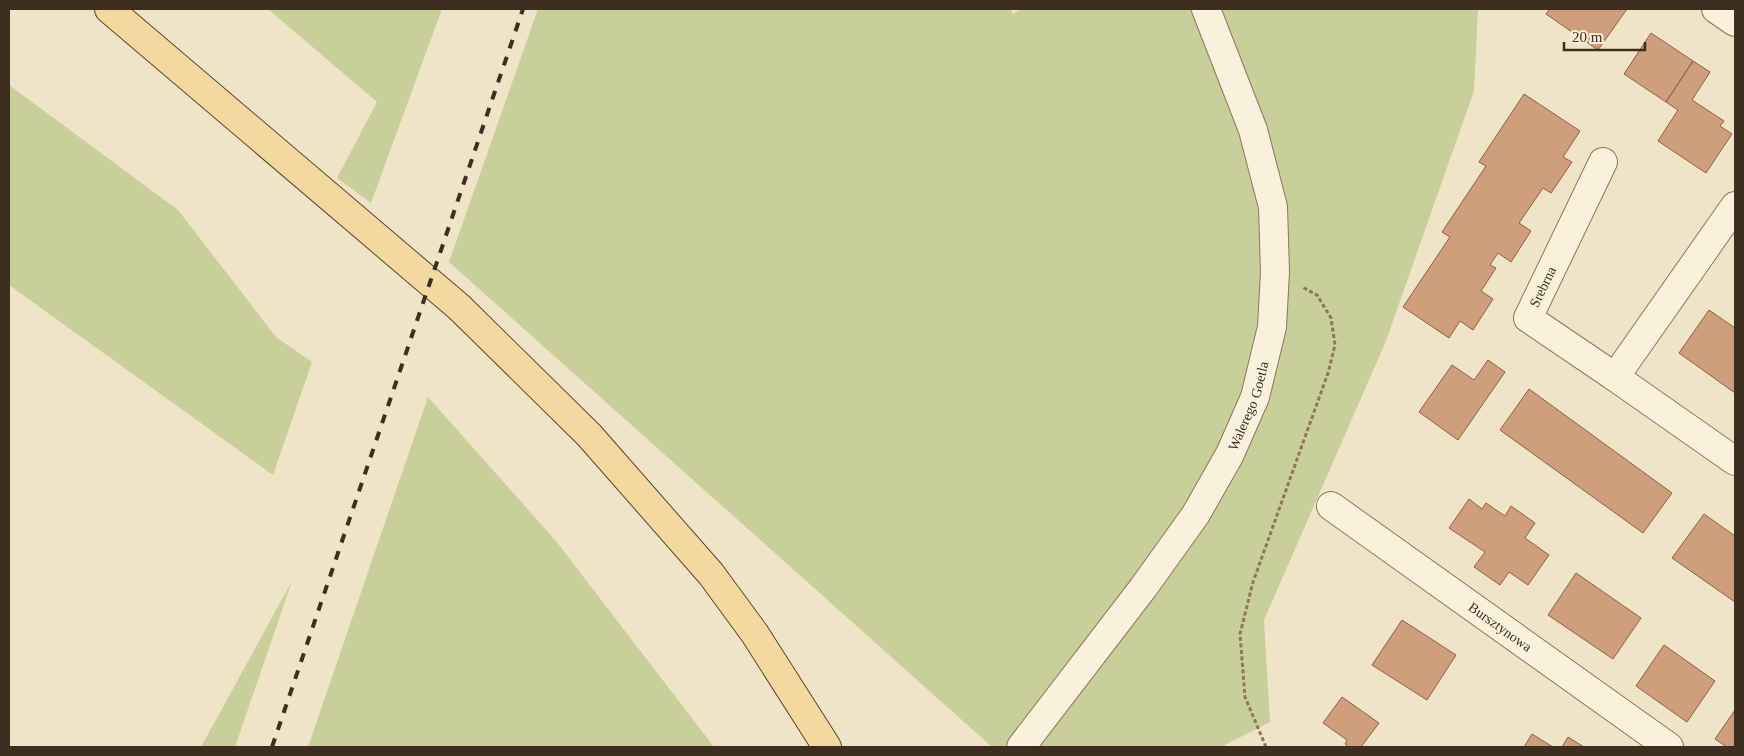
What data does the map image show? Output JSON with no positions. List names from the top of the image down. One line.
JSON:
{"streets":{"street":["Srebrna","Walerego Goetla","Bursztynowa"]},"scale_bar":"20 m"}
